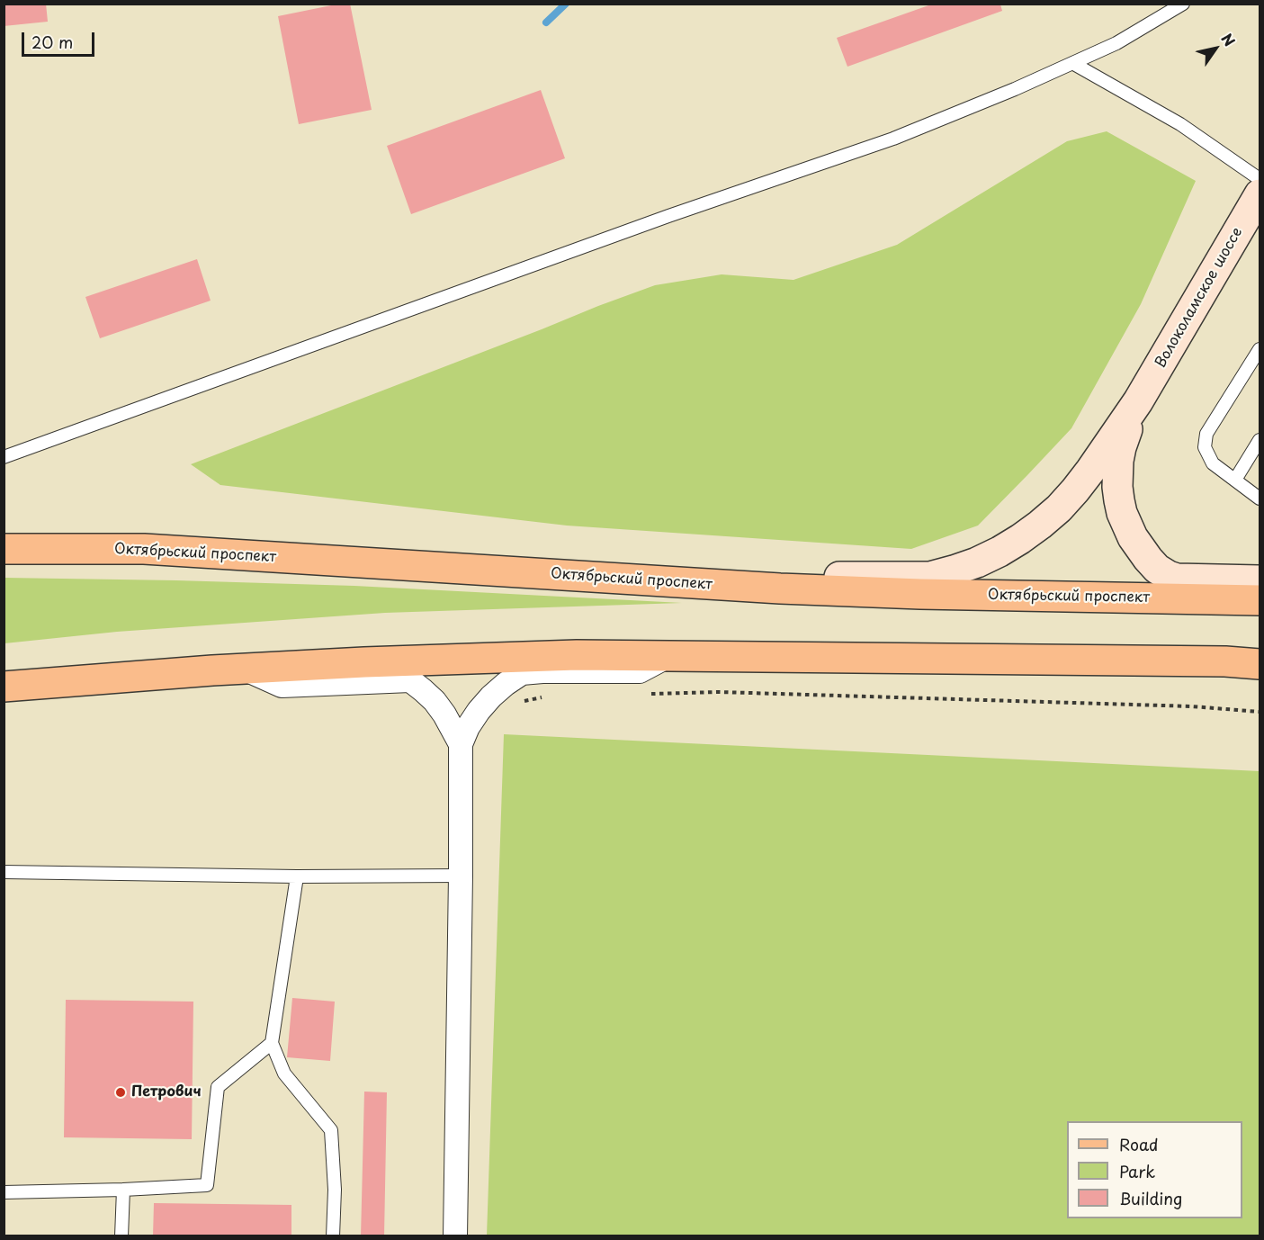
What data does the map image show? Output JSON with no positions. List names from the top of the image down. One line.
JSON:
{"streets":{"main road":["Волоколамское шоссе","Октябрьский проспект"]},"crossings":[["Волоколамское шоссе","Октябрьский проспект"]],"places":["Петрович"],"legend":["Road","Park","Building"],"scale_bar":"20 m","north":"top right"}
